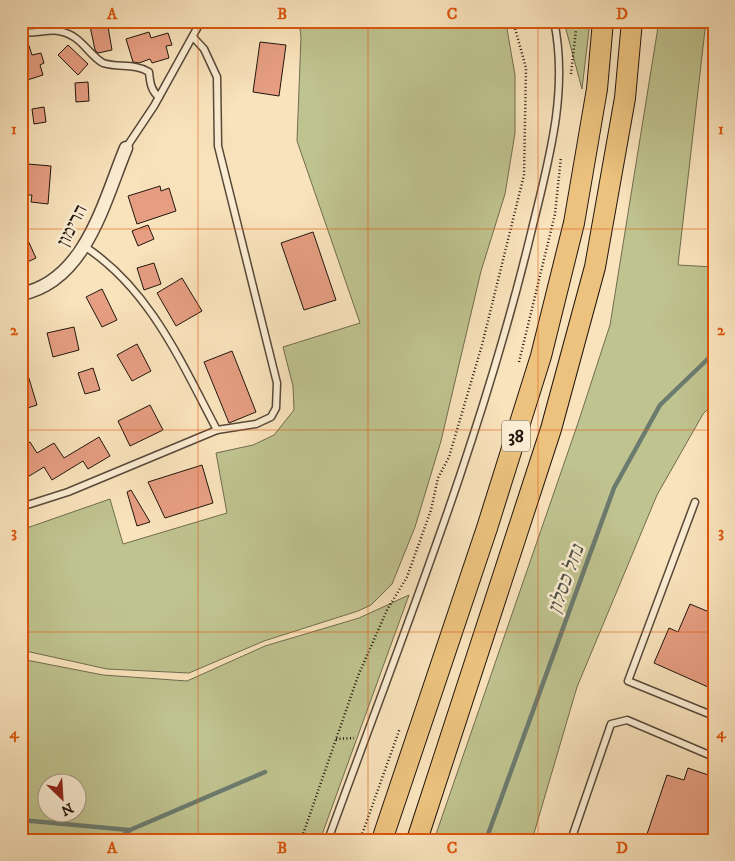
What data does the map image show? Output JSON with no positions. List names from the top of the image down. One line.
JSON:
{"streets":{"highway":["38"],"street":["הרימון"]},"water":["נחל כסלון"],"north":"bottom right","grid":{"columns":["A","B","C","D"],"rows":["1","2","3","4"]}}
